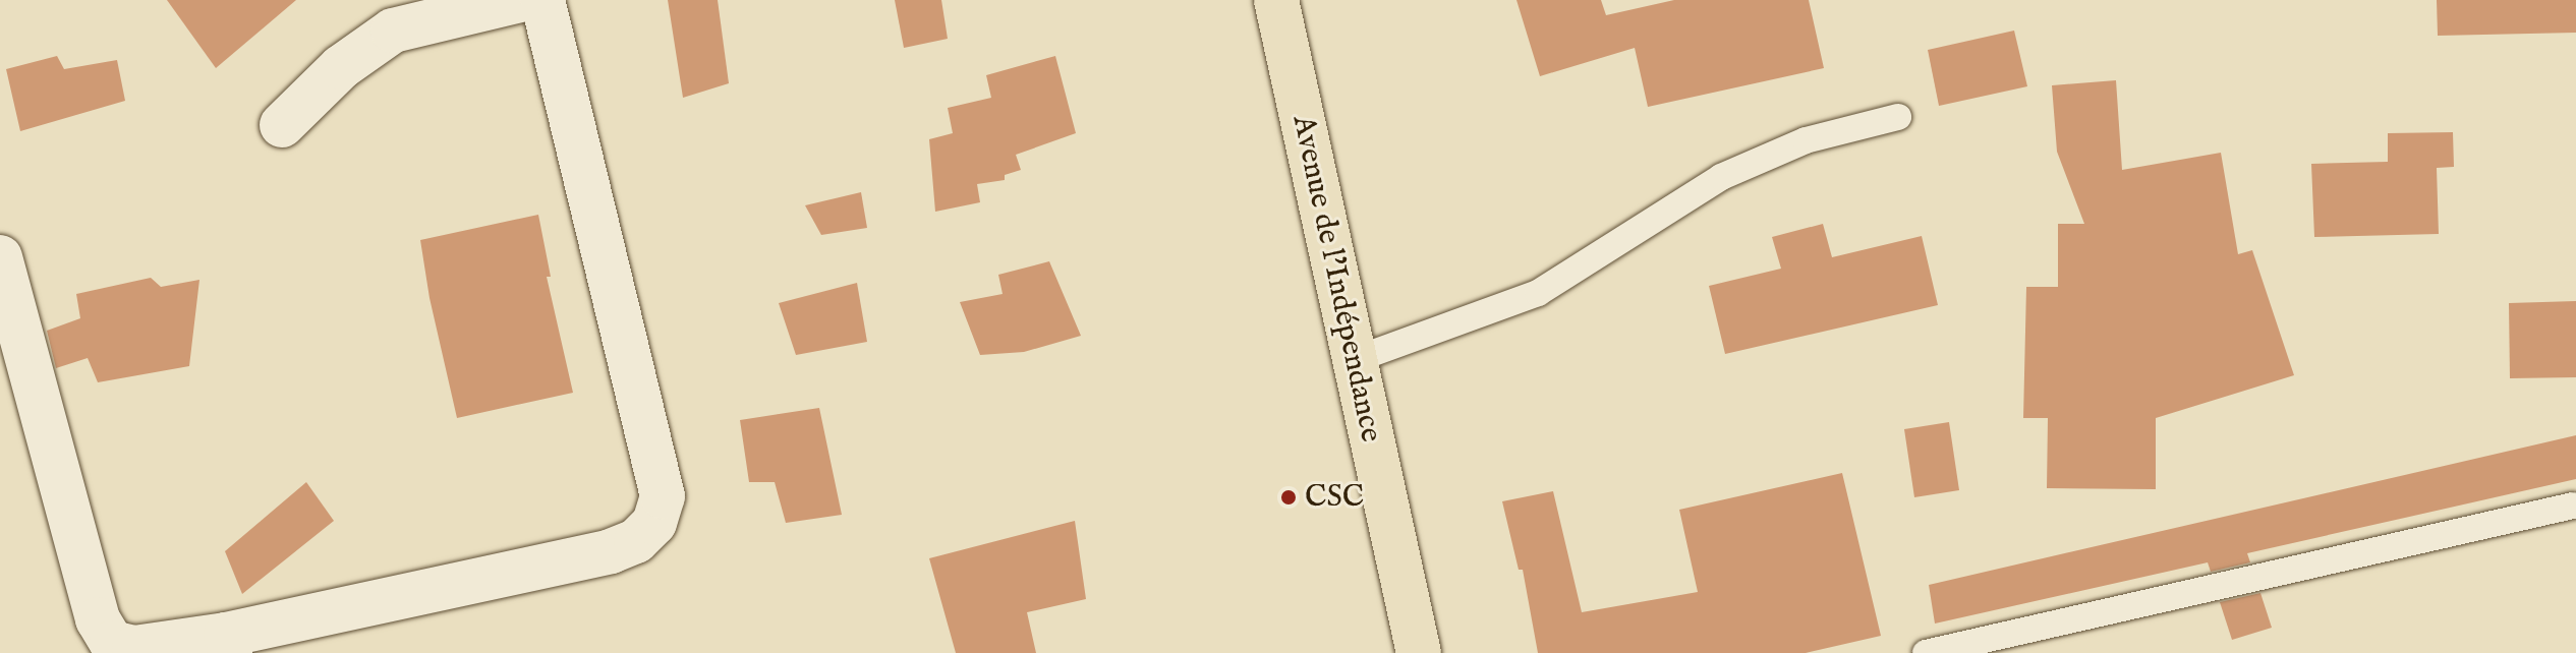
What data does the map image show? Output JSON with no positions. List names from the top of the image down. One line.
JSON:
{"streets":{"main road":["Avenue de l'Indépendance"]},"places":["CSC"]}
